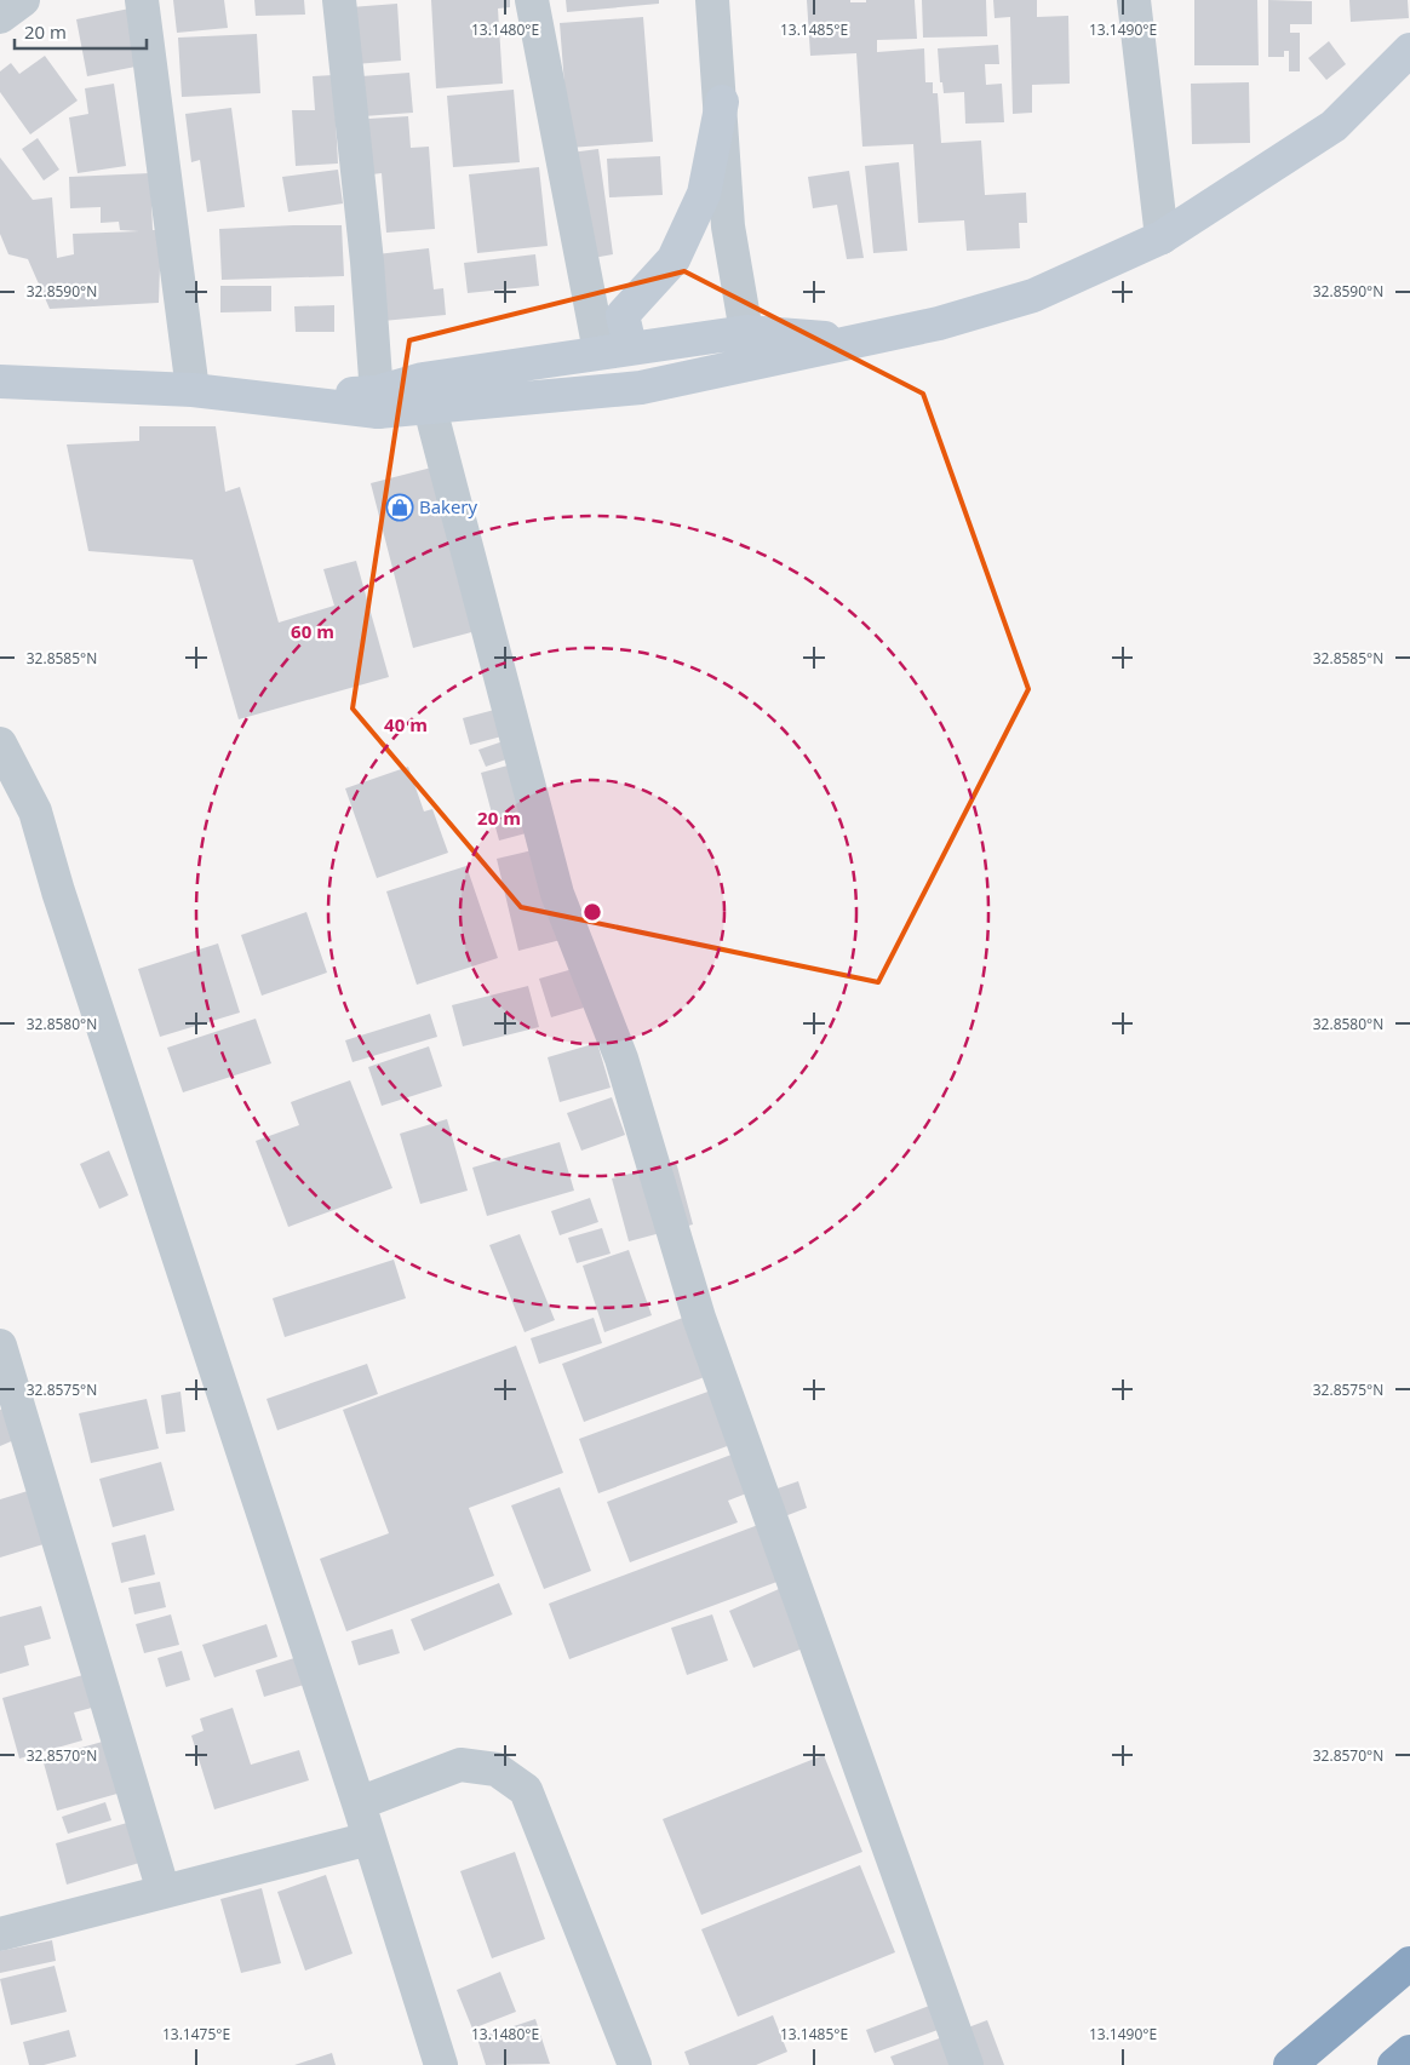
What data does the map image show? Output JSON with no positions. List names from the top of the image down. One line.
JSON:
{"places":{"shop":["Bakery"]},"scale_bar":"20 m","coordinates":["13.1480°E","13.1485°E","13.1490°E","32.8590°N","32.8585°N","32.8580°N","32.8575°N","32.8570°N","13.1475°E"],"rings":["60 m","40 m","20 m"]}
